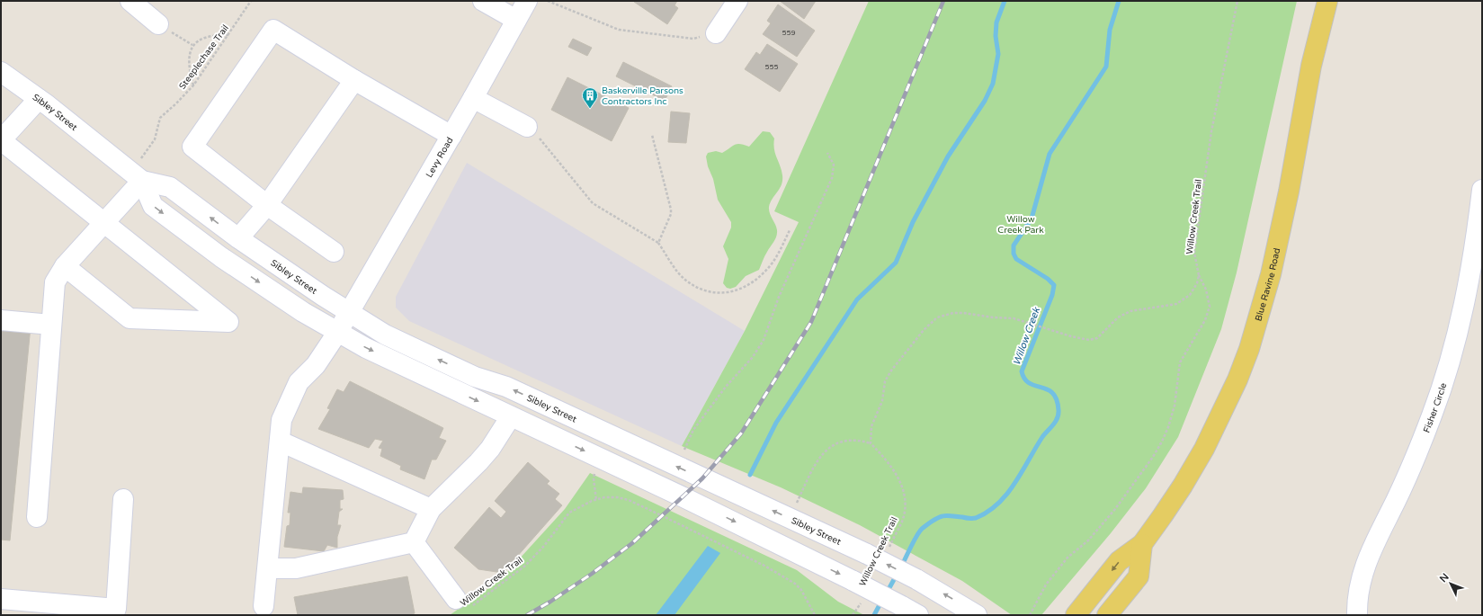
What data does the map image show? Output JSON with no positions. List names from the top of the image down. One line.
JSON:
{"streets":{"main road":["Blue Ravine Road"],"street":["Sibley Street","Levy Road","Fisher Circle"],"path":["Steeplechase Trail","Willow Creek Trail"]},"crossings":[["Steeplechase Trail","Sibley Street"],["Sibley Street","Levy Road"]],"water":["Willow Creek"],"parks":["Willow Creek Park"],"places":{"building":["Baskerville Parsons Contractors Inc"]},"house_numbers":["559","555"],"north":"top left"}
